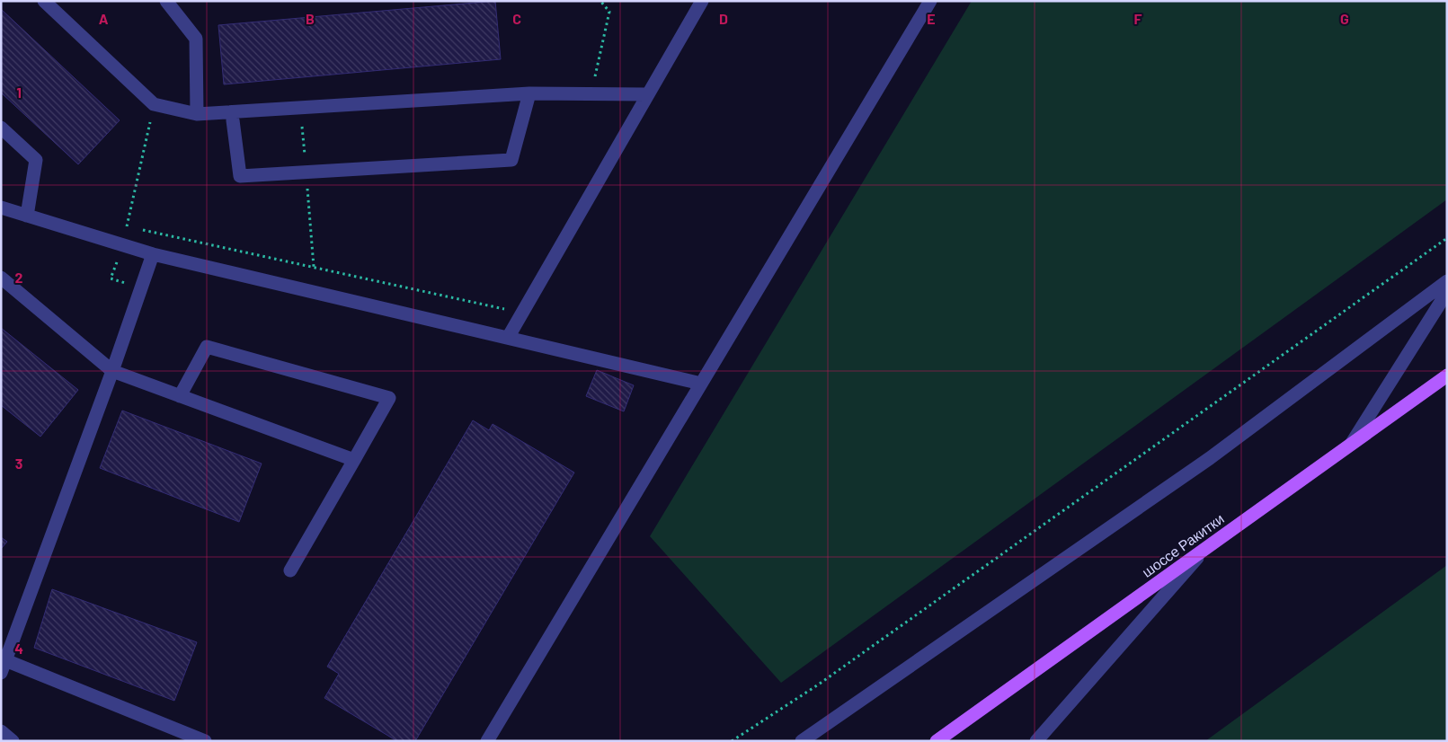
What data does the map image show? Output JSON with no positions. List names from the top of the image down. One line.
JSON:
{"streets":{"main road":["шоссе Ракитки"]},"grid":{"columns":["A","B","C","D","E","F","G"],"rows":["1","2","3","4"]}}
